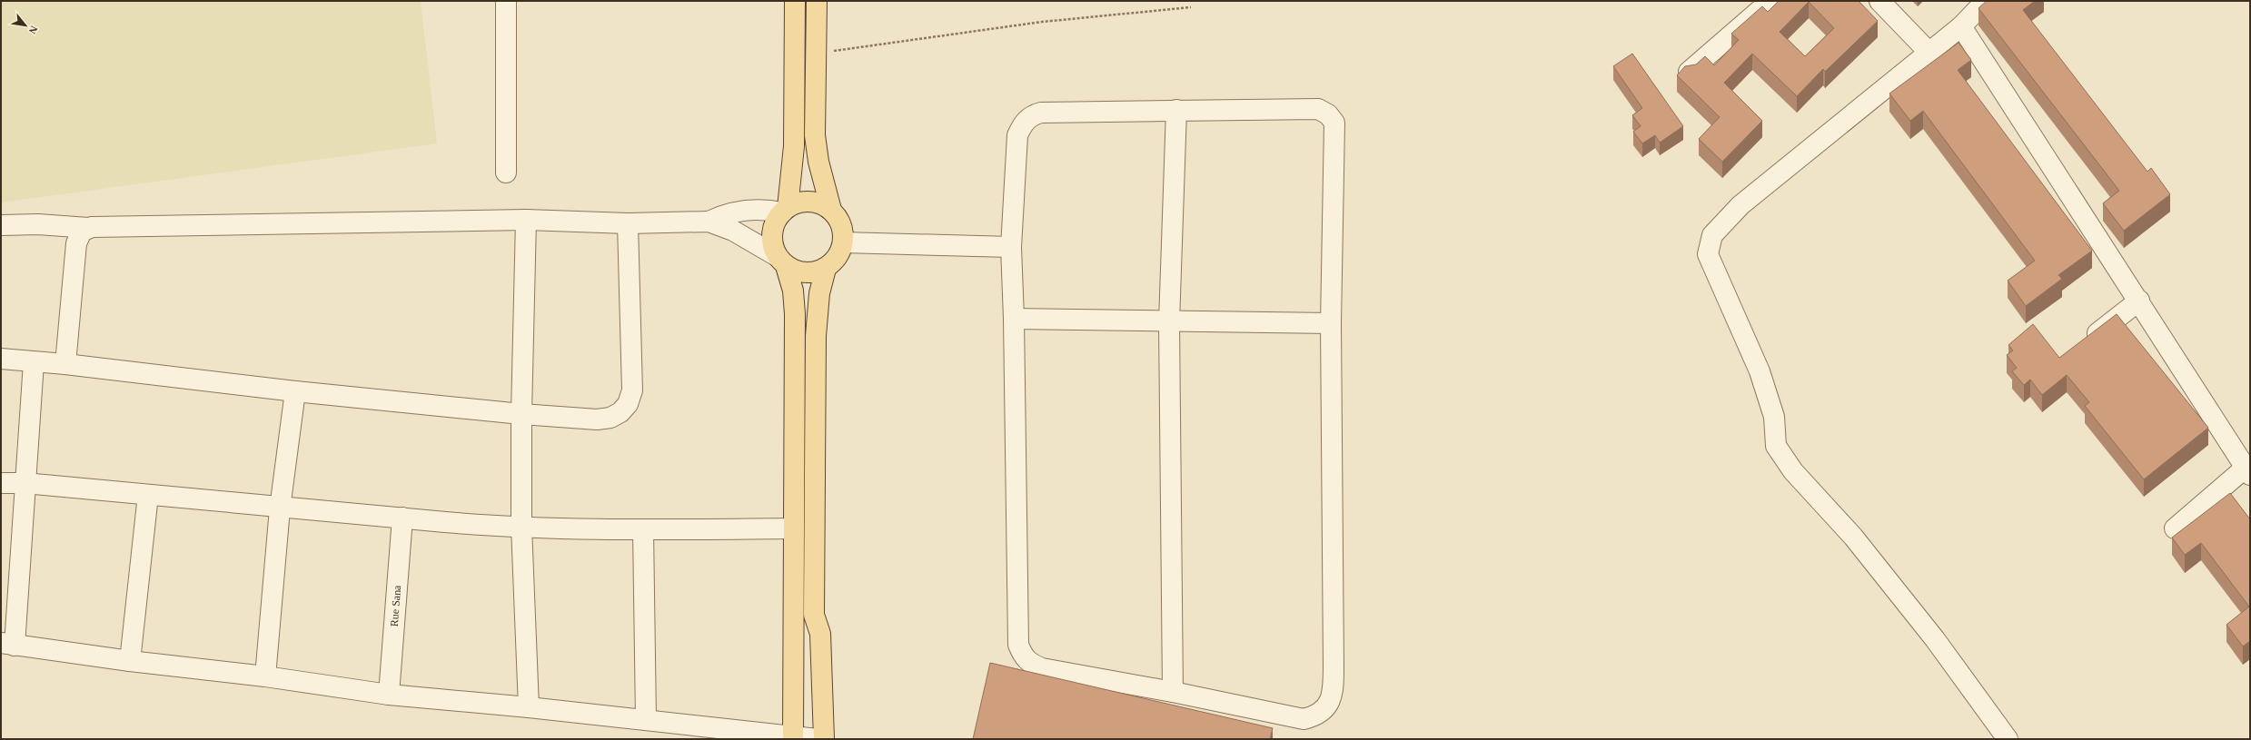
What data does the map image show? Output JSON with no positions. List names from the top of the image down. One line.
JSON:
{"streets":{"street":["Rue Sana"]},"north":"bottom right"}
